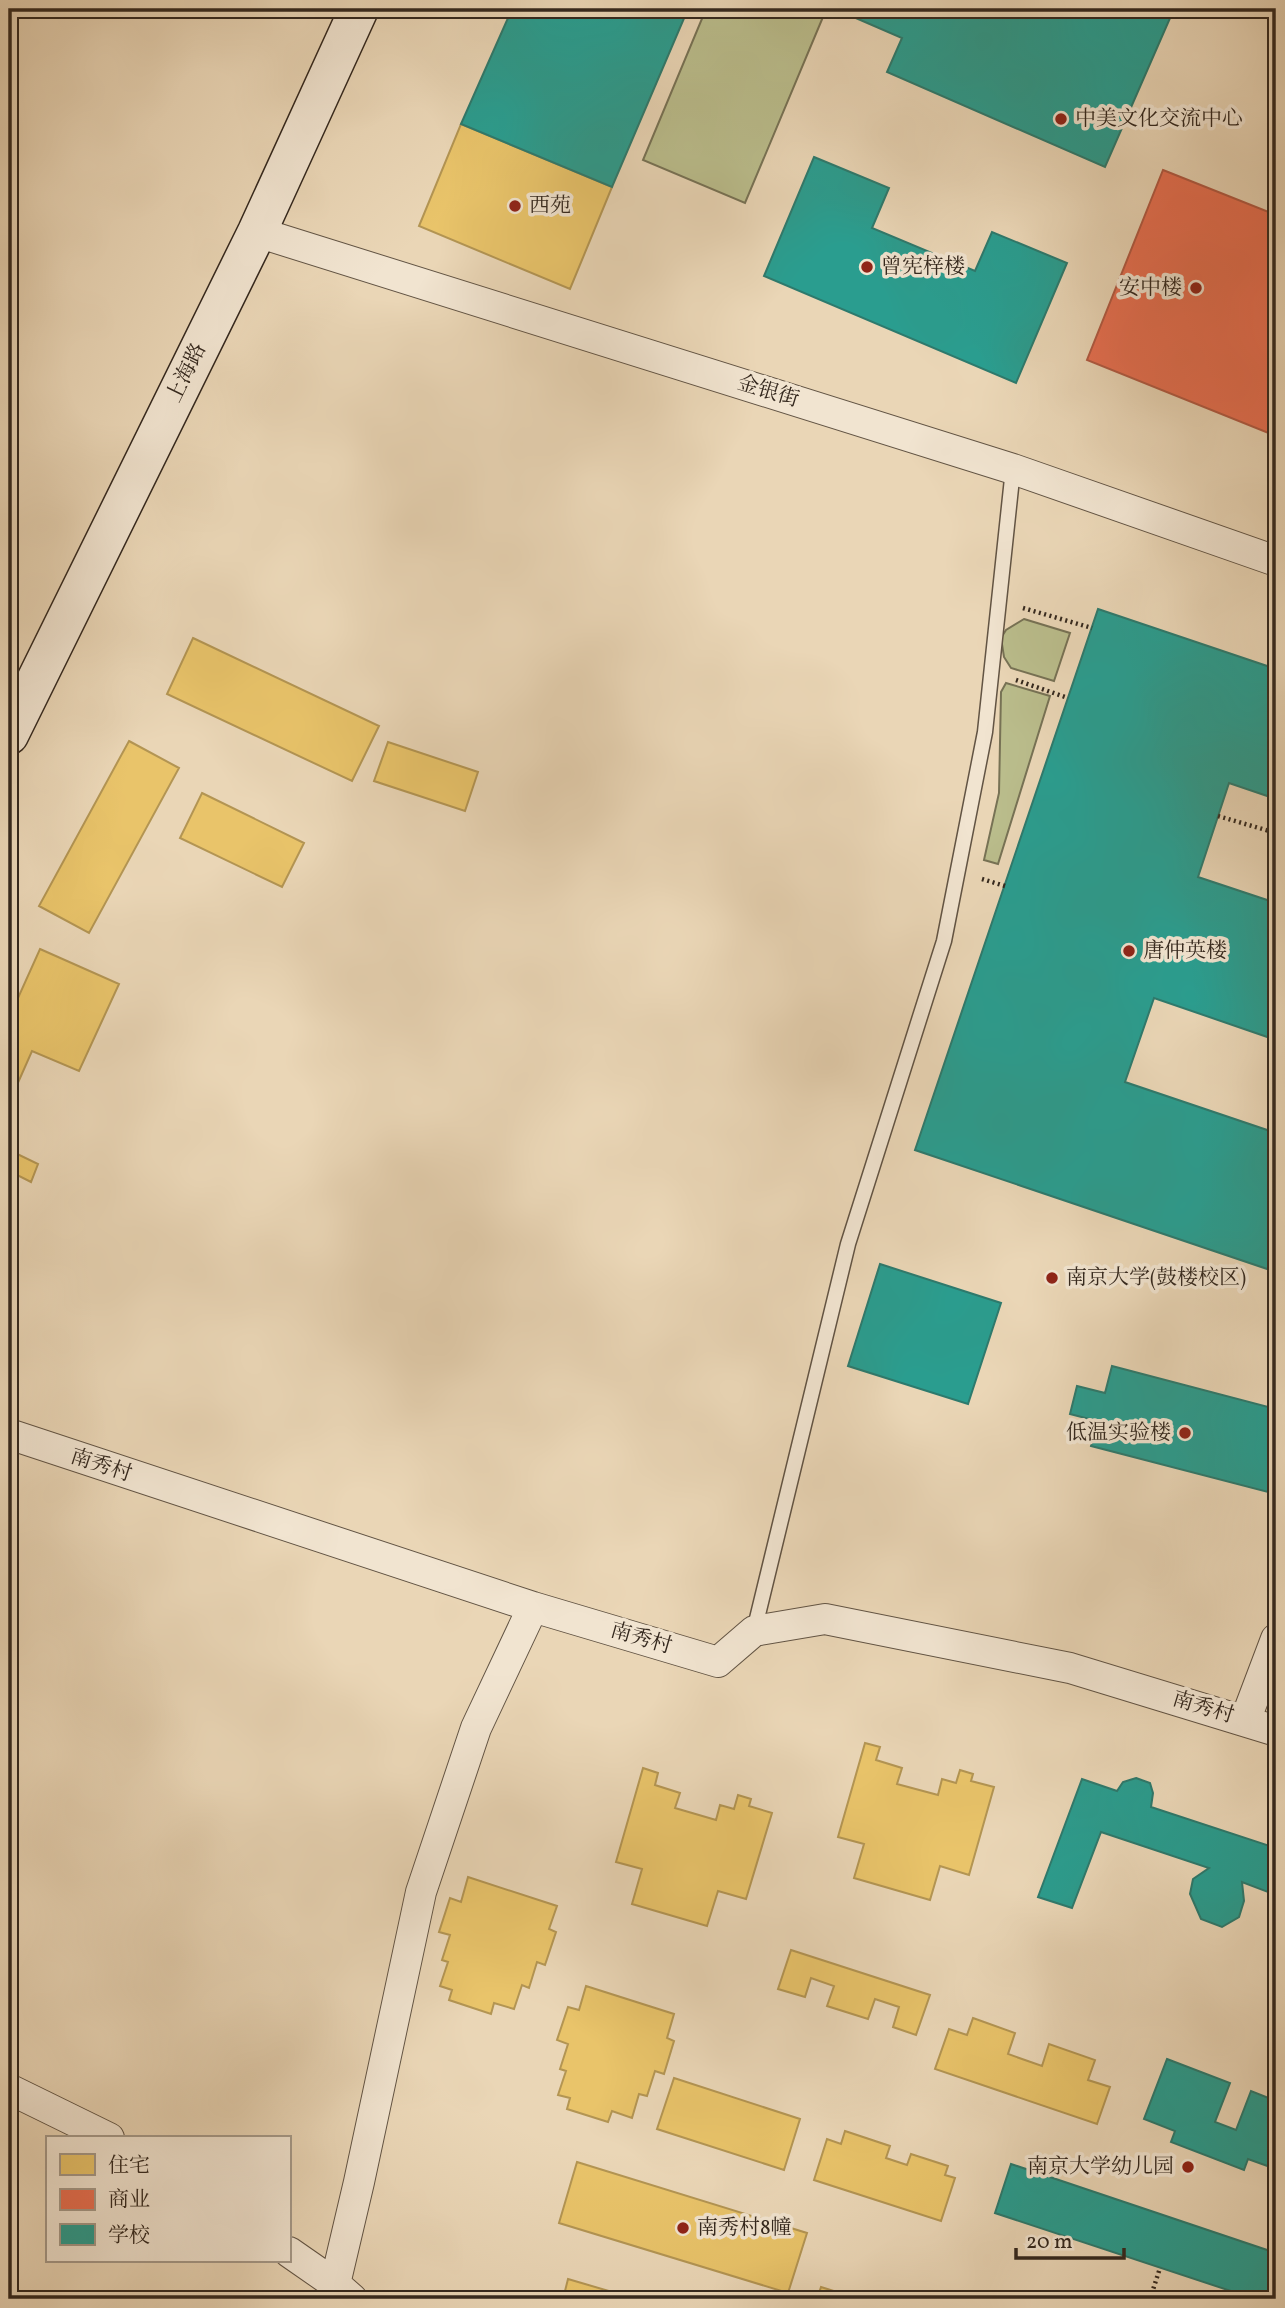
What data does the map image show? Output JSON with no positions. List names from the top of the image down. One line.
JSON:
{"streets":{"main road":["上海路"],"street":["金银街","南秀村"]},"crossings":[["上海路","金银街"]],"places":["中美文化交流中心","西苑","曾宪梓楼","安中楼","唐仲英楼","南京大学(鼓楼校区)","低温实验楼","南京大学幼儿园","南秀村8幢"],"legend":["住宅","商业","学校"],"scale_bar":"20 m"}
